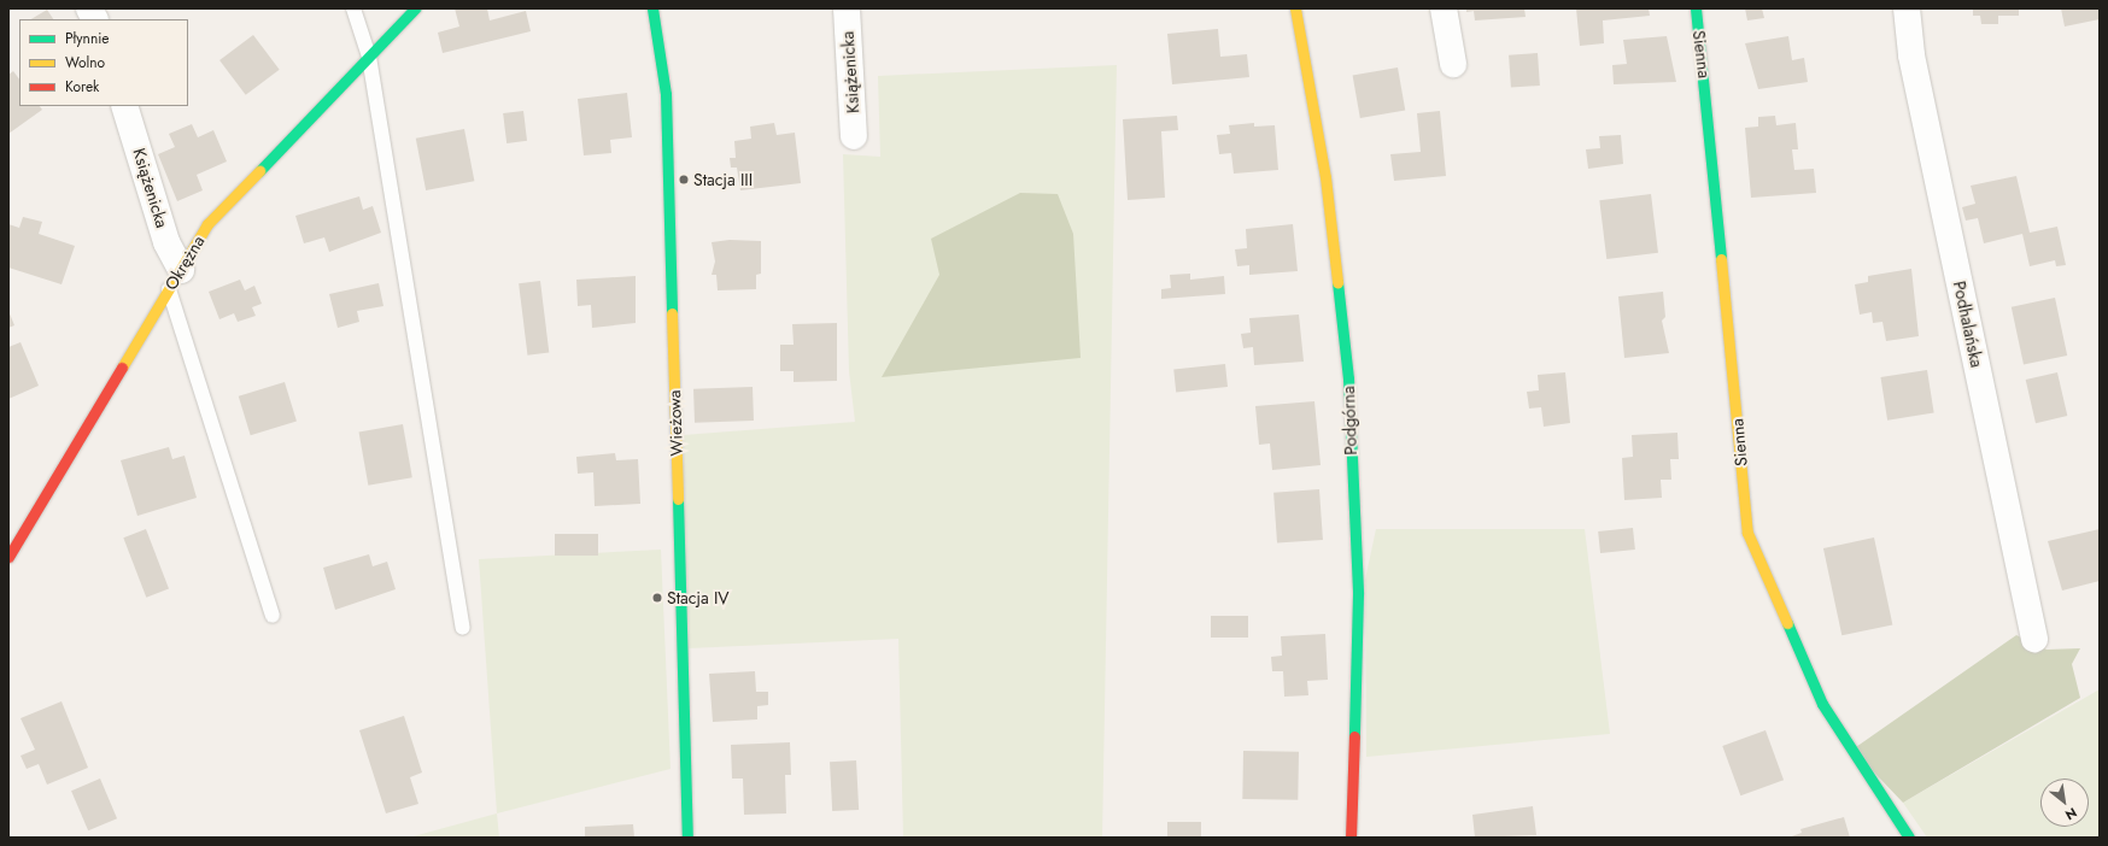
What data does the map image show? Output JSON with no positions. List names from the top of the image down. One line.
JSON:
{"streets":{"street":["Sienna","Książenicka","Okrężna","Podhalańska","Podgórna","Wieżowa"]},"crossings":[["Książenicka","Okrężna"]],"places":["Stacja III","Stacja IV"],"legend":["Płynnie","Wolno","Korek"],"north":"bottom right"}
